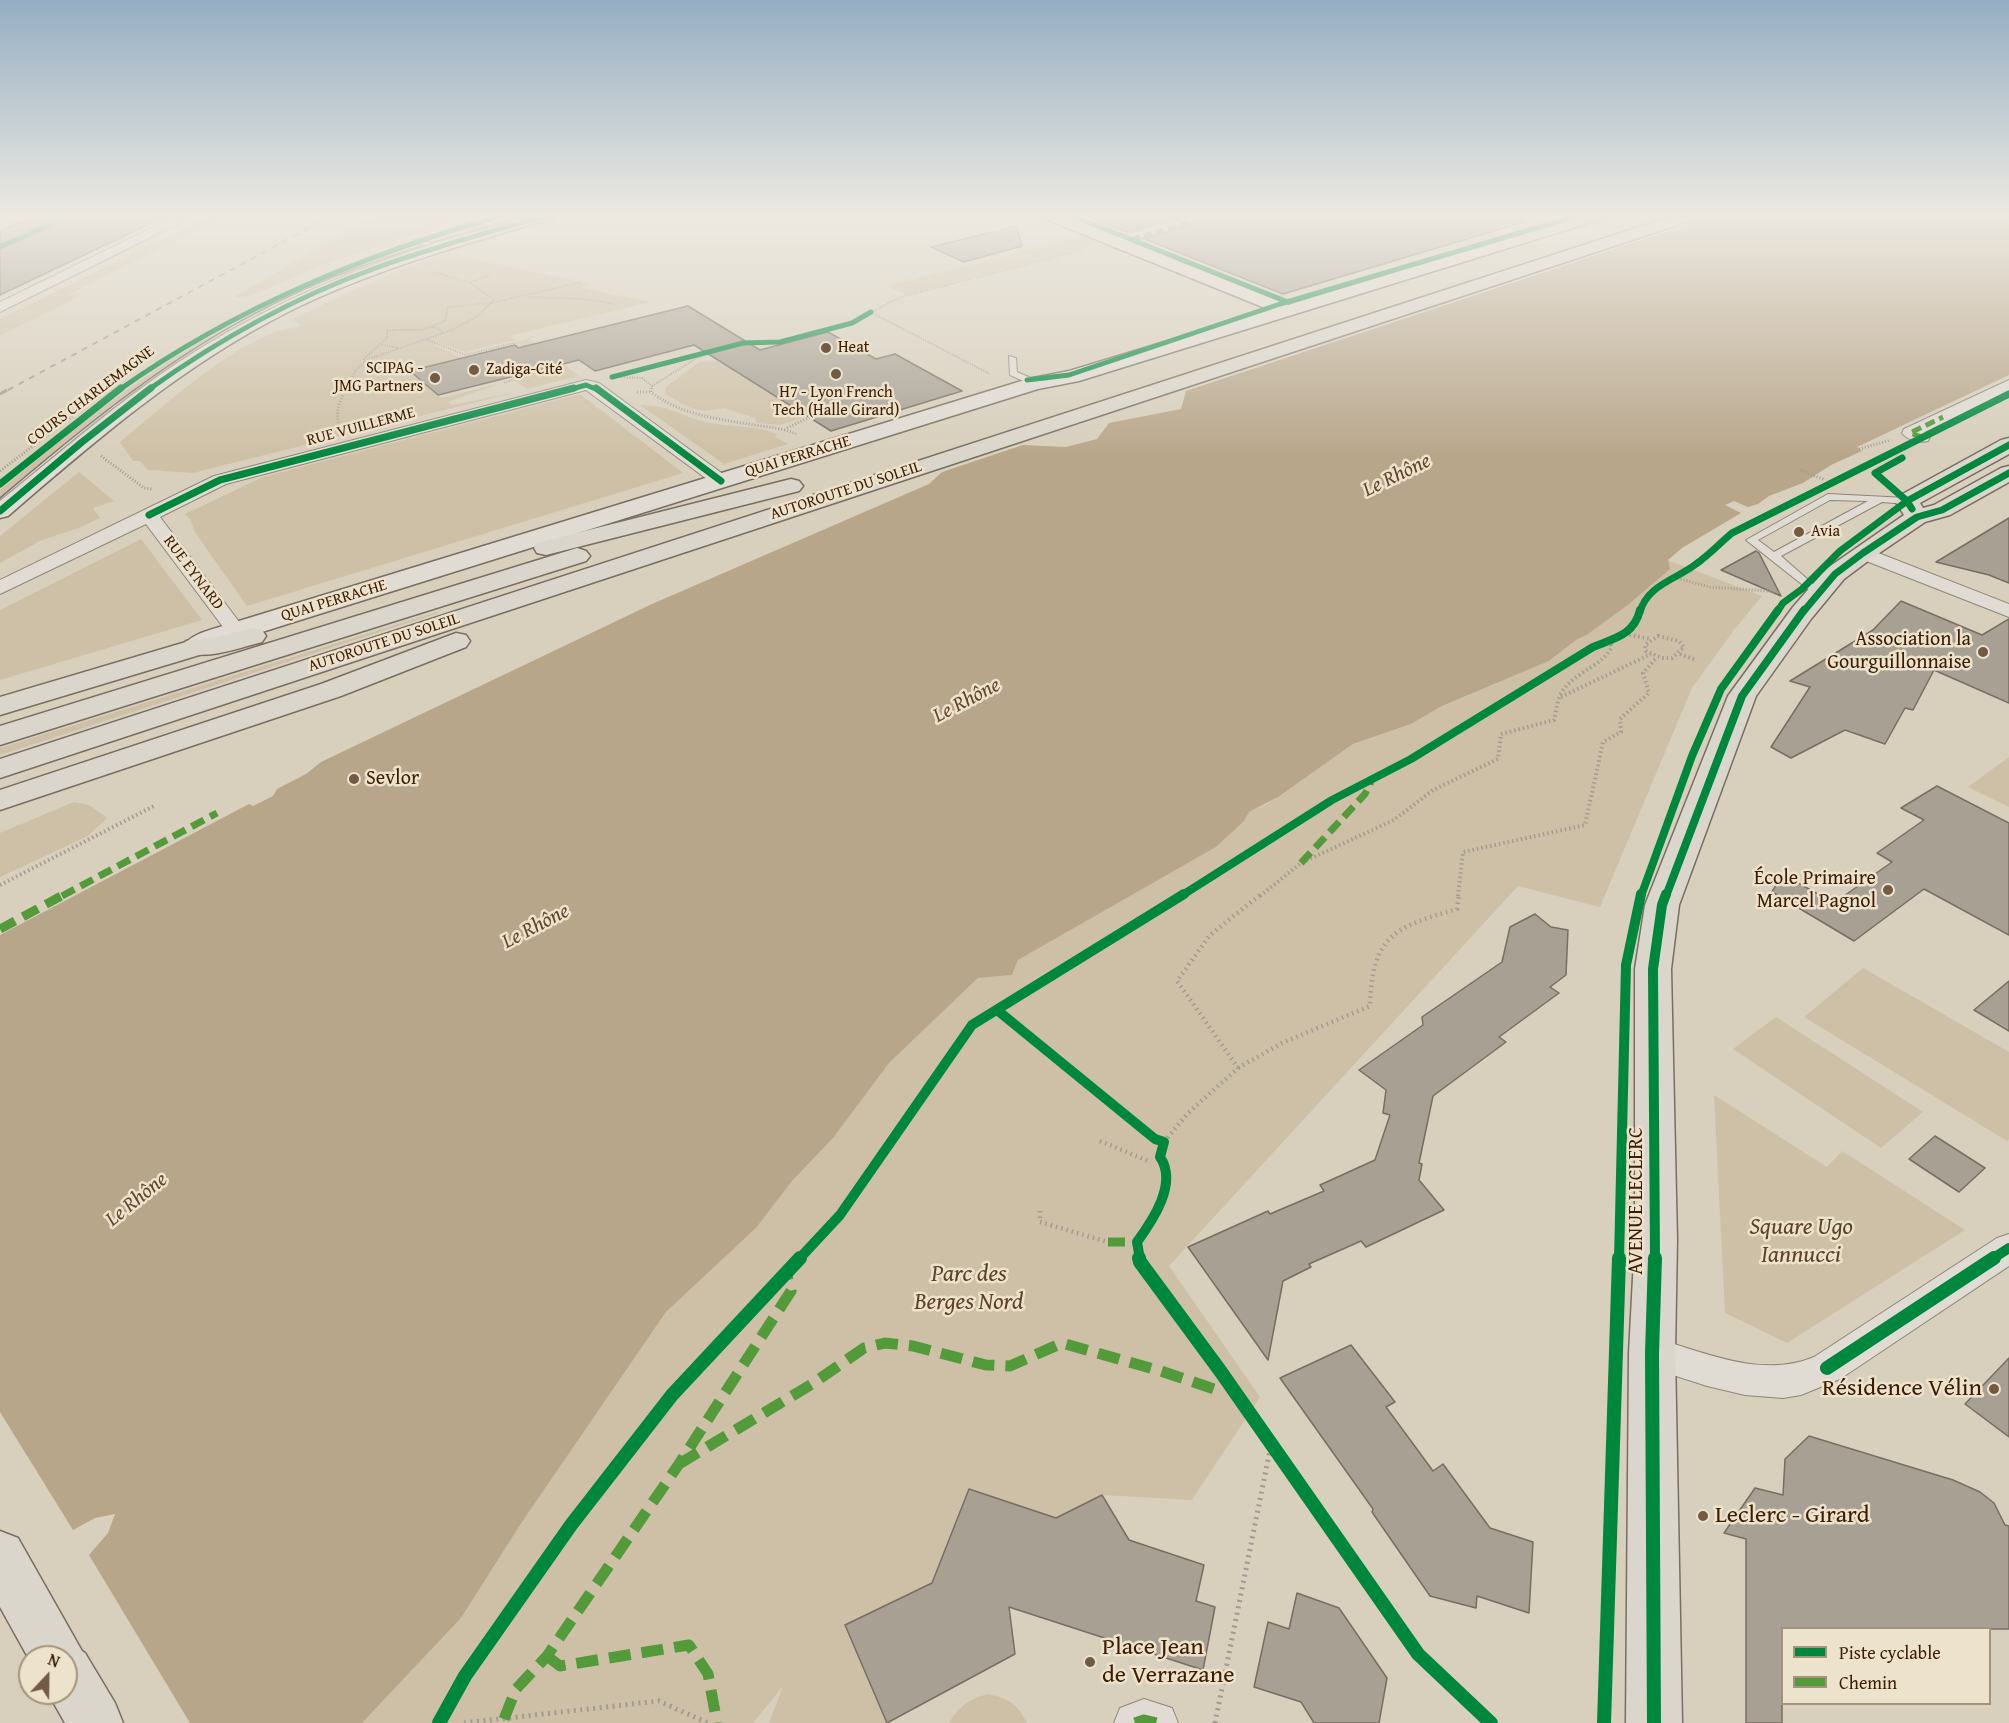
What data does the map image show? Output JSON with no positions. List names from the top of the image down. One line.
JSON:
{"streets":{"main road":["QUAI PERRACHE","AUTOROUTE DU SOLEIL","AVENUE LECLERC"],"street":["COURS CHARLEMAGNE","RUE VUILLERME","RUE EYNARD"]},"crossings":[["RUE VUILLERME","QUAI PERRACHE"],["RUE VUILLERME","RUE EYNARD"],["QUAI PERRACHE","AUTOROUTE DU SOLEIL"],["QUAI PERRACHE","RUE EYNARD"]],"water":["Le Rhône"],"parks":["Square Ugo Iannucci","Parc des Berges Nord"],"places":["Heat","Zadiga-Cité","H7 - Lyon French Tech (Halle Girard)","SCIPAG - JMG Partners","Avia","Association la Gourguillonnaise","Sevlor","École Primaire Marcel Pagnol","Résidence Vélin","Leclerc - Girard","Place Jean de Verrazane"],"legend":["Piste cyclable","Chemin"],"north":"top"}
